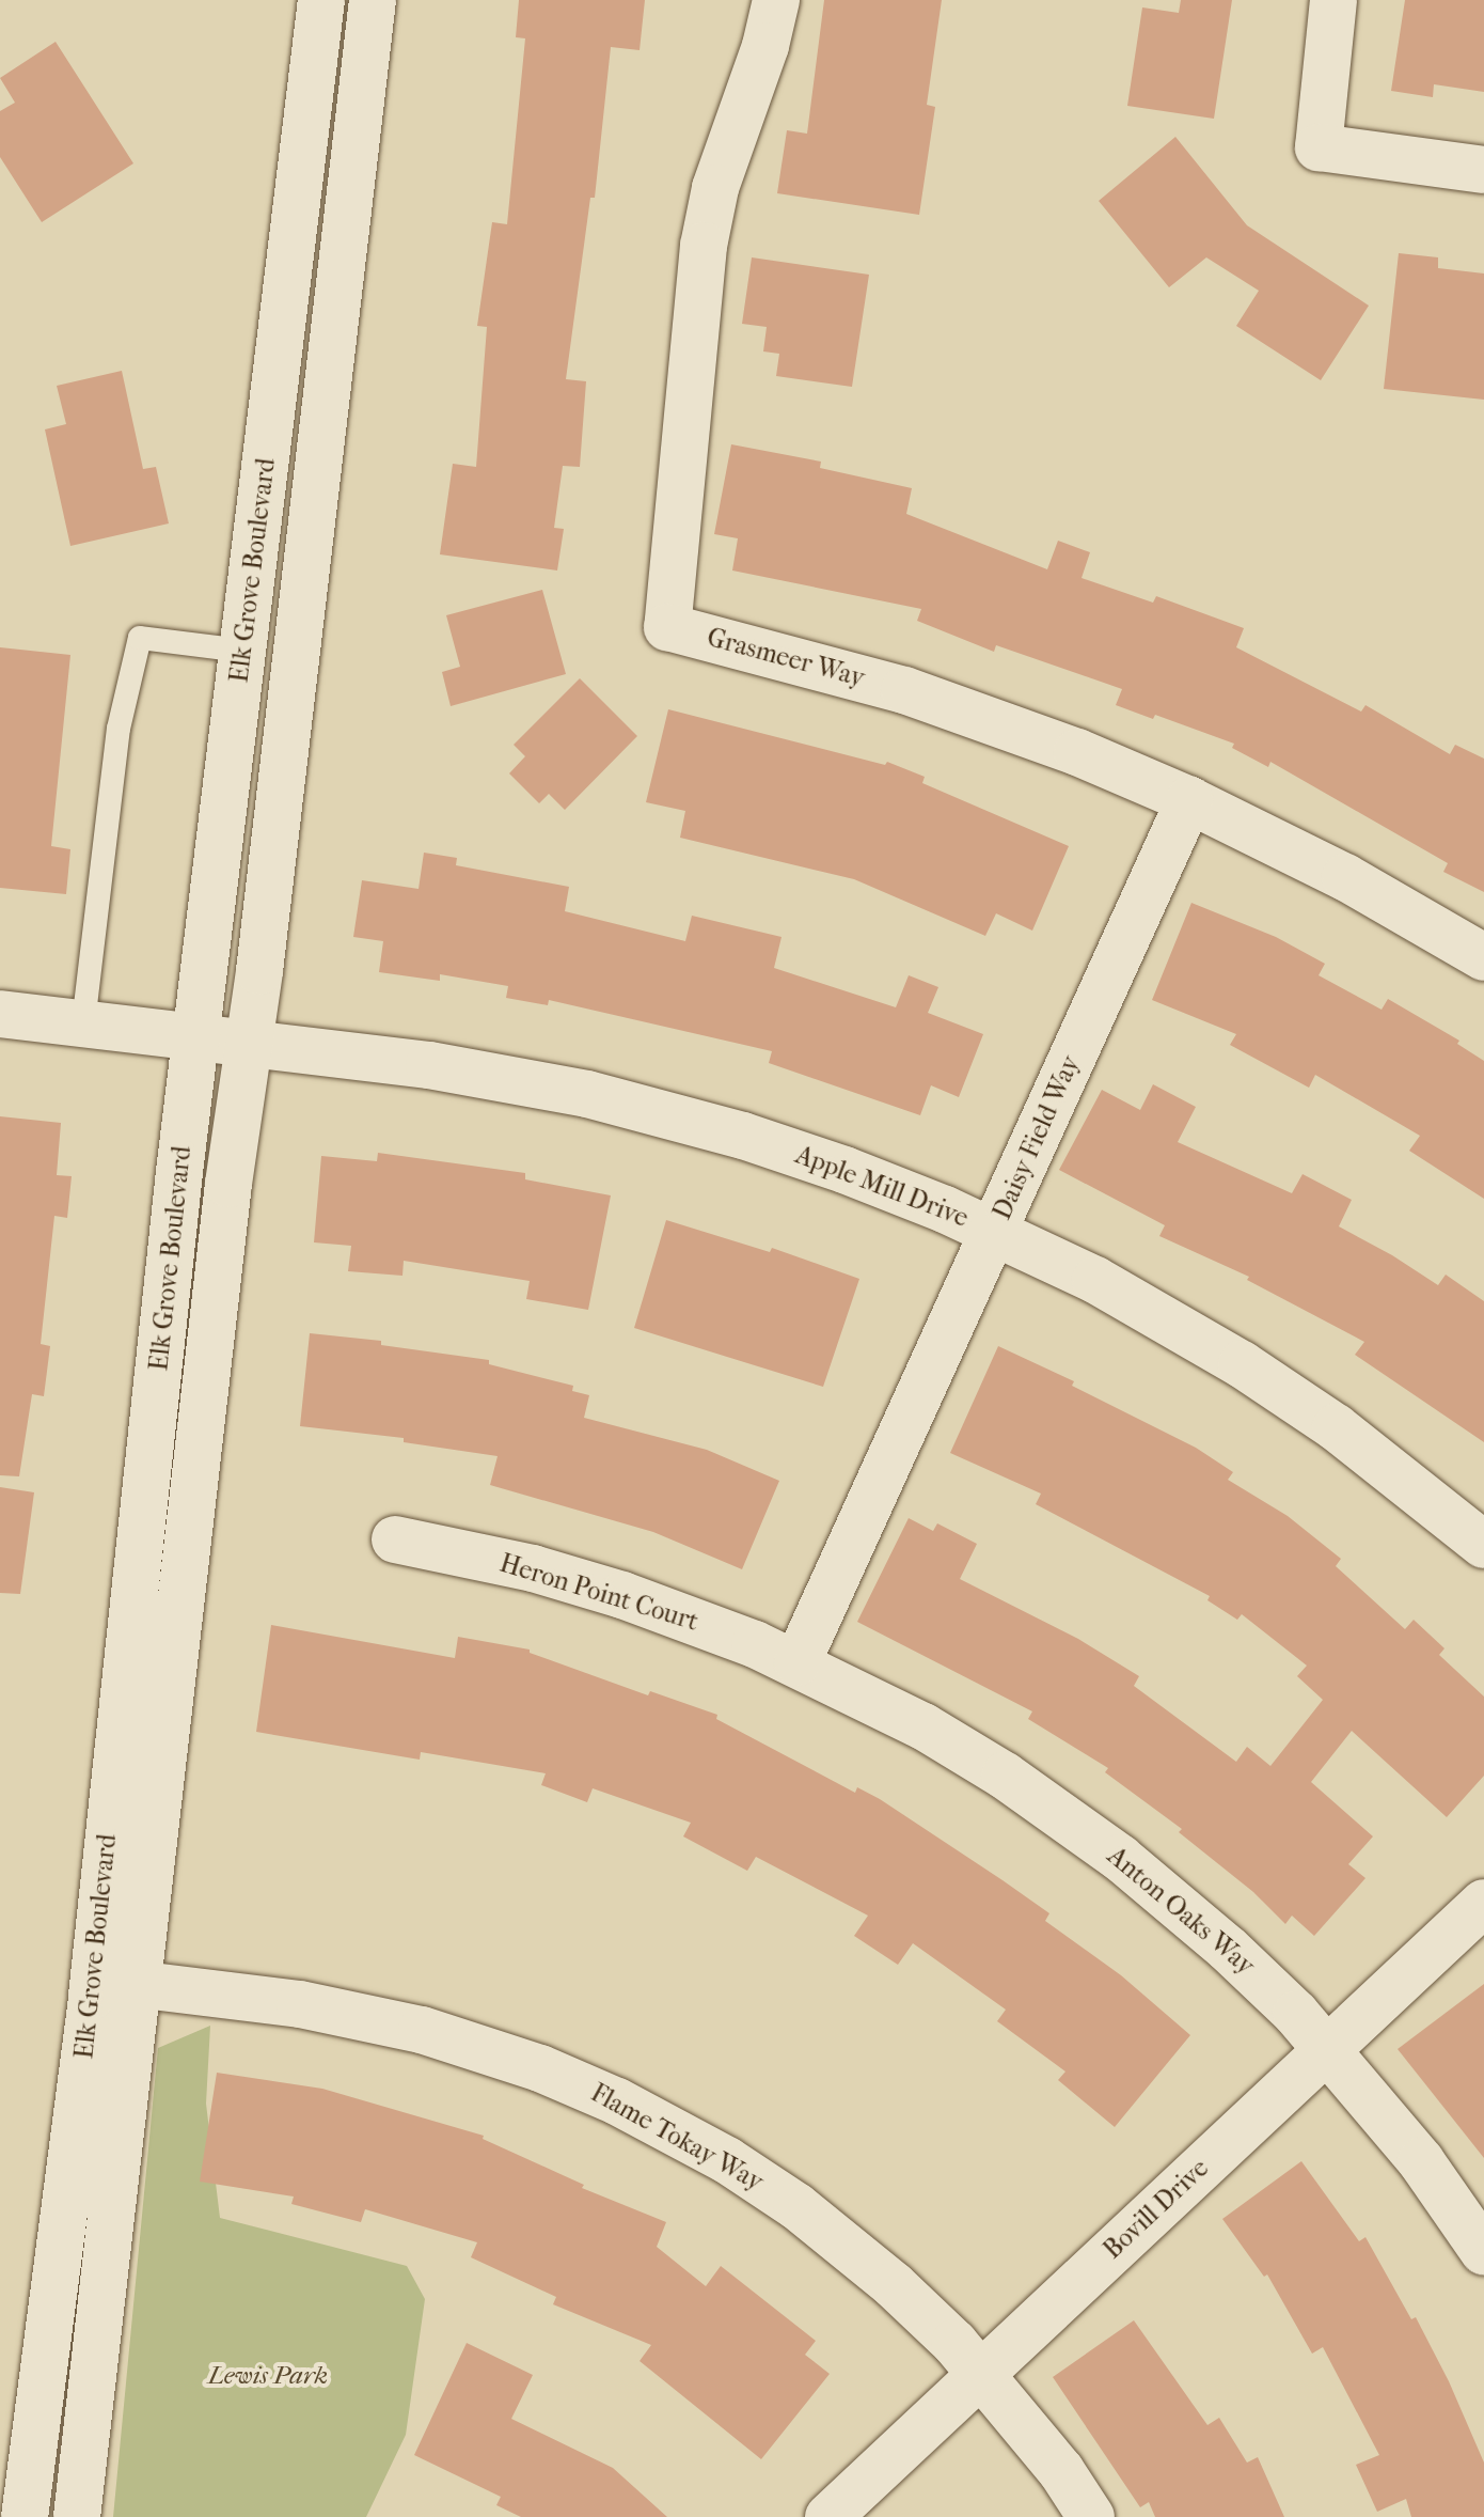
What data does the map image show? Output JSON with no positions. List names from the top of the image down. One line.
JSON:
{"streets":{"street":["Elk Grove Boulevard","Grasmeer Way","Daisy Field Way","Apple Mill Drive","Heron Point Court","Anton Oaks Way","Flame Tokay Way","Bovill Drive"]},"crossings":[["Elk Grove Boulevard","Apple Mill Drive"],["Elk Grove Boulevard","Flame Tokay Way"],["Grasmeer Way","Daisy Field Way"],["Daisy Field Way","Apple Mill Drive"],["Daisy Field Way","Heron Point Court"],["Daisy Field Way","Anton Oaks Way"],["Heron Point Court","Anton Oaks Way"],["Anton Oaks Way","Bovill Drive"],["Flame Tokay Way","Bovill Drive"]],"parks":["Lewis Park"]}
